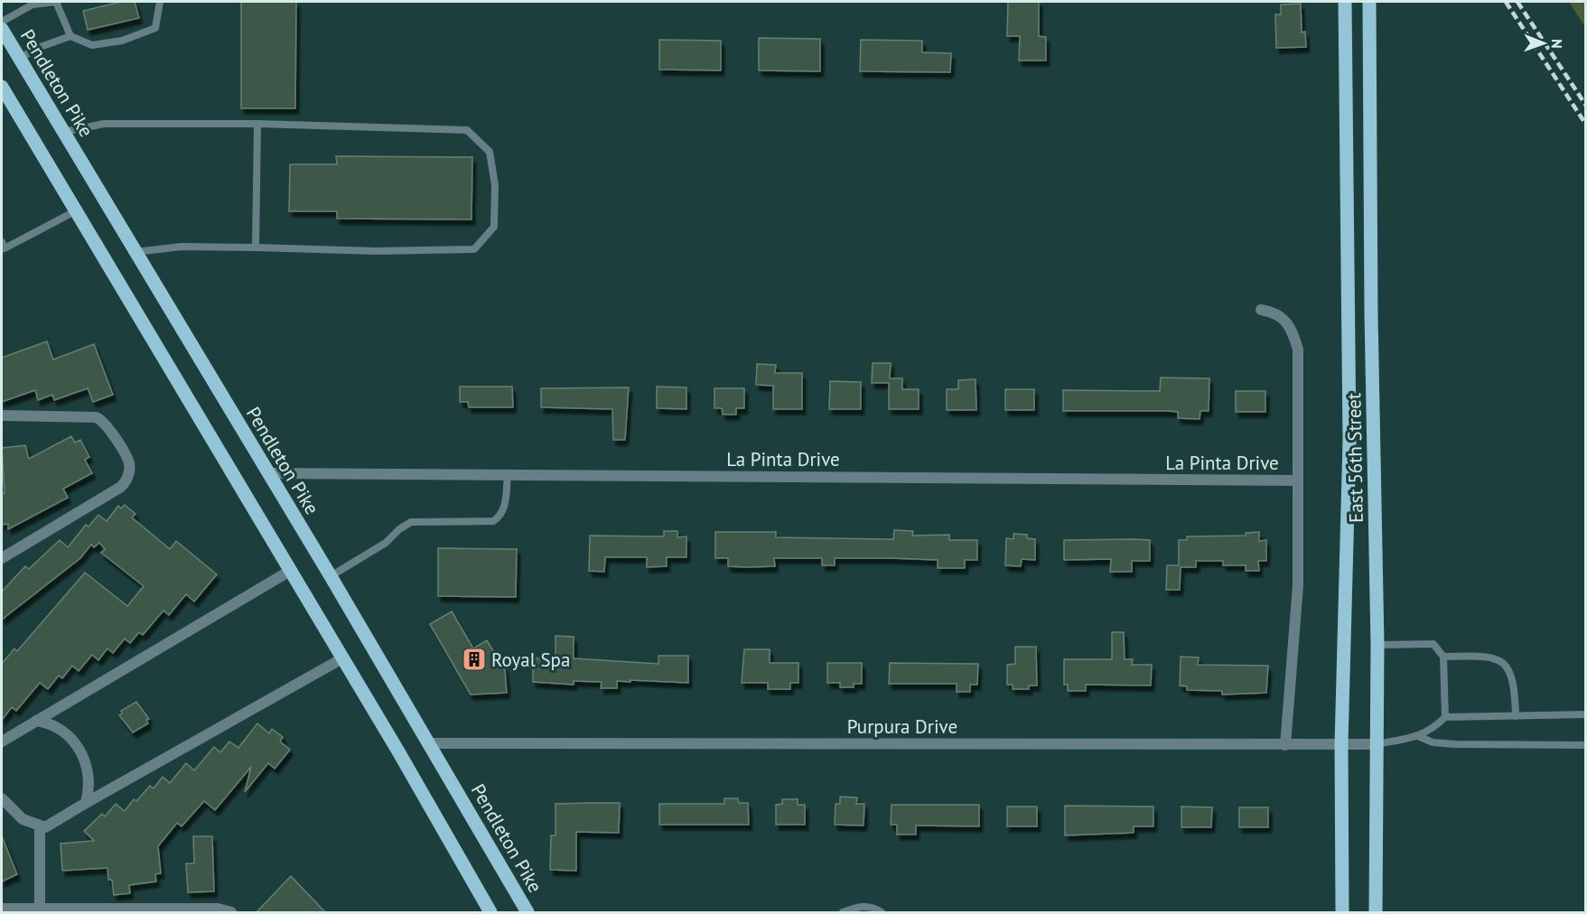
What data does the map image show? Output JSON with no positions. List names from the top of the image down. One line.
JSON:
{"streets":{"main road":["Pendleton Pike","East 56th Street"],"street":["La Pinta Drive","Purpura Drive"]},"crossings":[["Pendleton Pike","La Pinta Drive"],["Pendleton Pike","Purpura Drive"],["East 56th Street","Purpura Drive"]],"places":{"building":["Royal Spa"]},"north":"right"}
